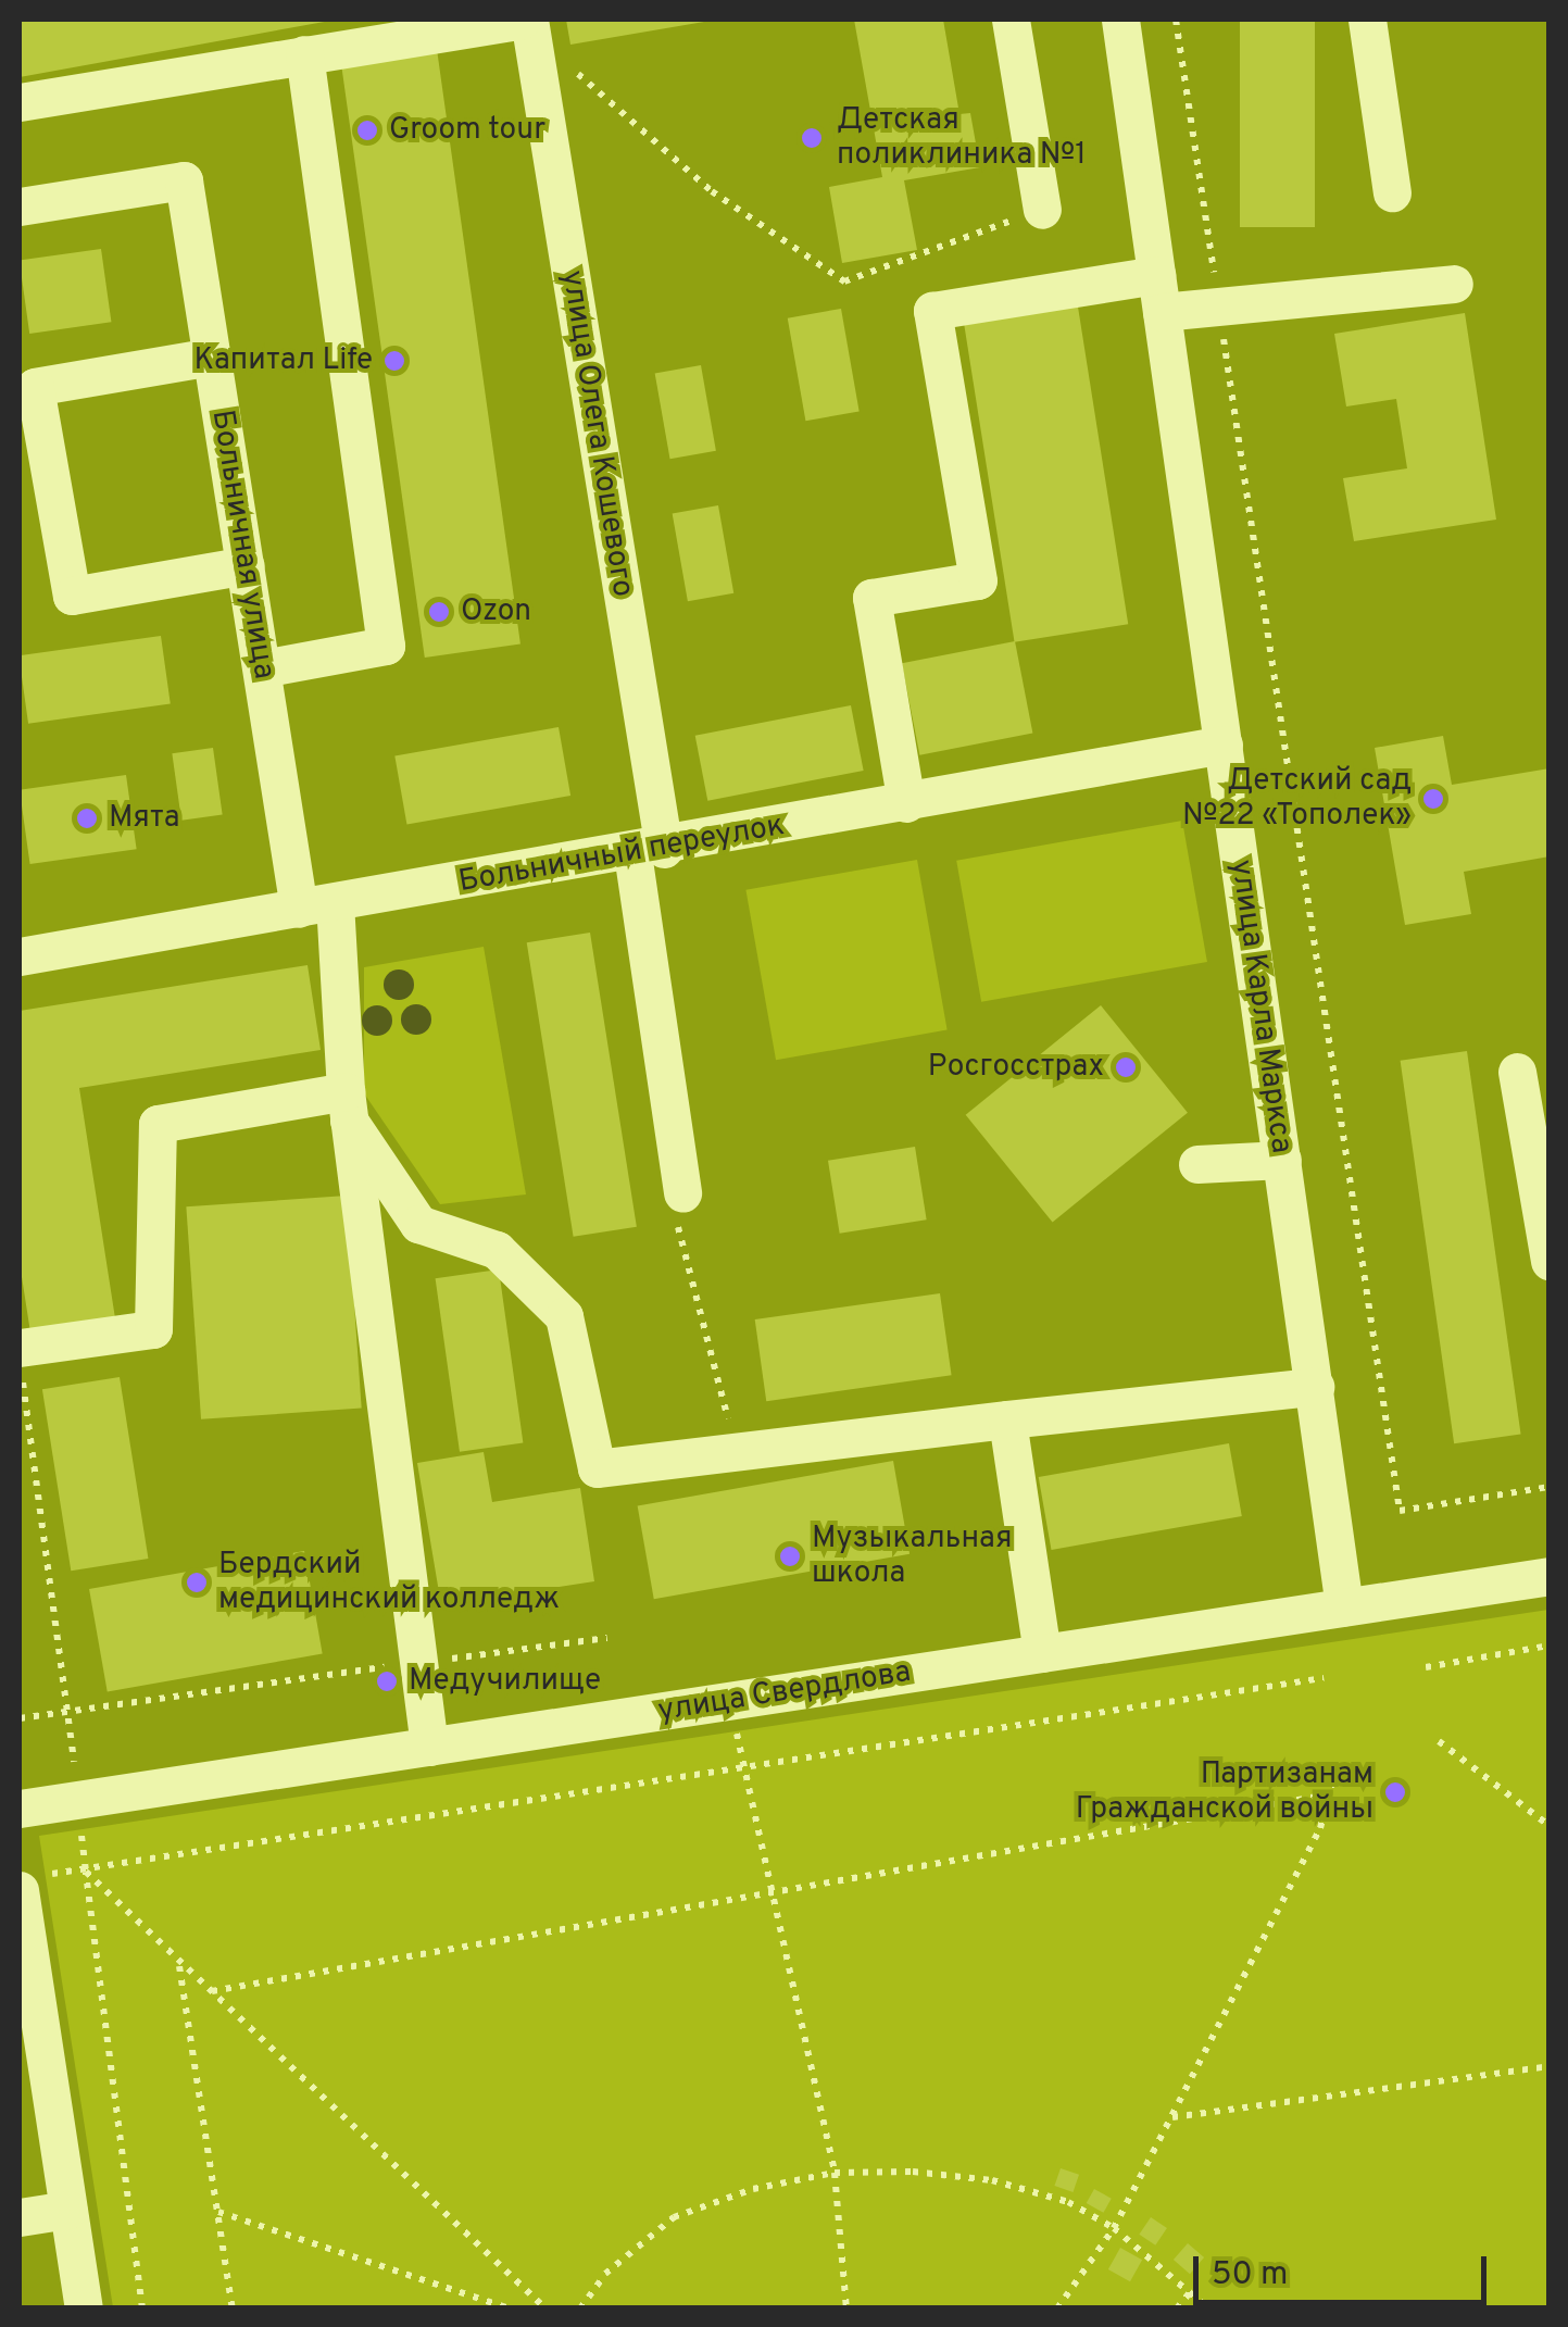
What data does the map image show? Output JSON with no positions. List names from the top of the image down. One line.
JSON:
{"streets":{"street":["улица Олега Кошевого","Больничная улица","Больничный переулок","улица Карла Маркса","улица Свердлова"]},"crossings":[["улица Олега Кошевого","Больничный переулок"],["Больничная улица","Больничный переулок"],["Больничная улица","улица Свердлова"],["Больничный переулок","улица Карла Маркса"],["улица Карла Маркса","улица Свердлова"]],"places":["Groom tour","Детская поликлиника №1","Капитал Life","Ozon","Детский сад №22 «Тополек»","Мята","Росгосстрах","Музыкальная школа","Бердский медицинский колледж","Медучилище","Партизанам Гражданской войны"],"scale_bar":"50 m"}
